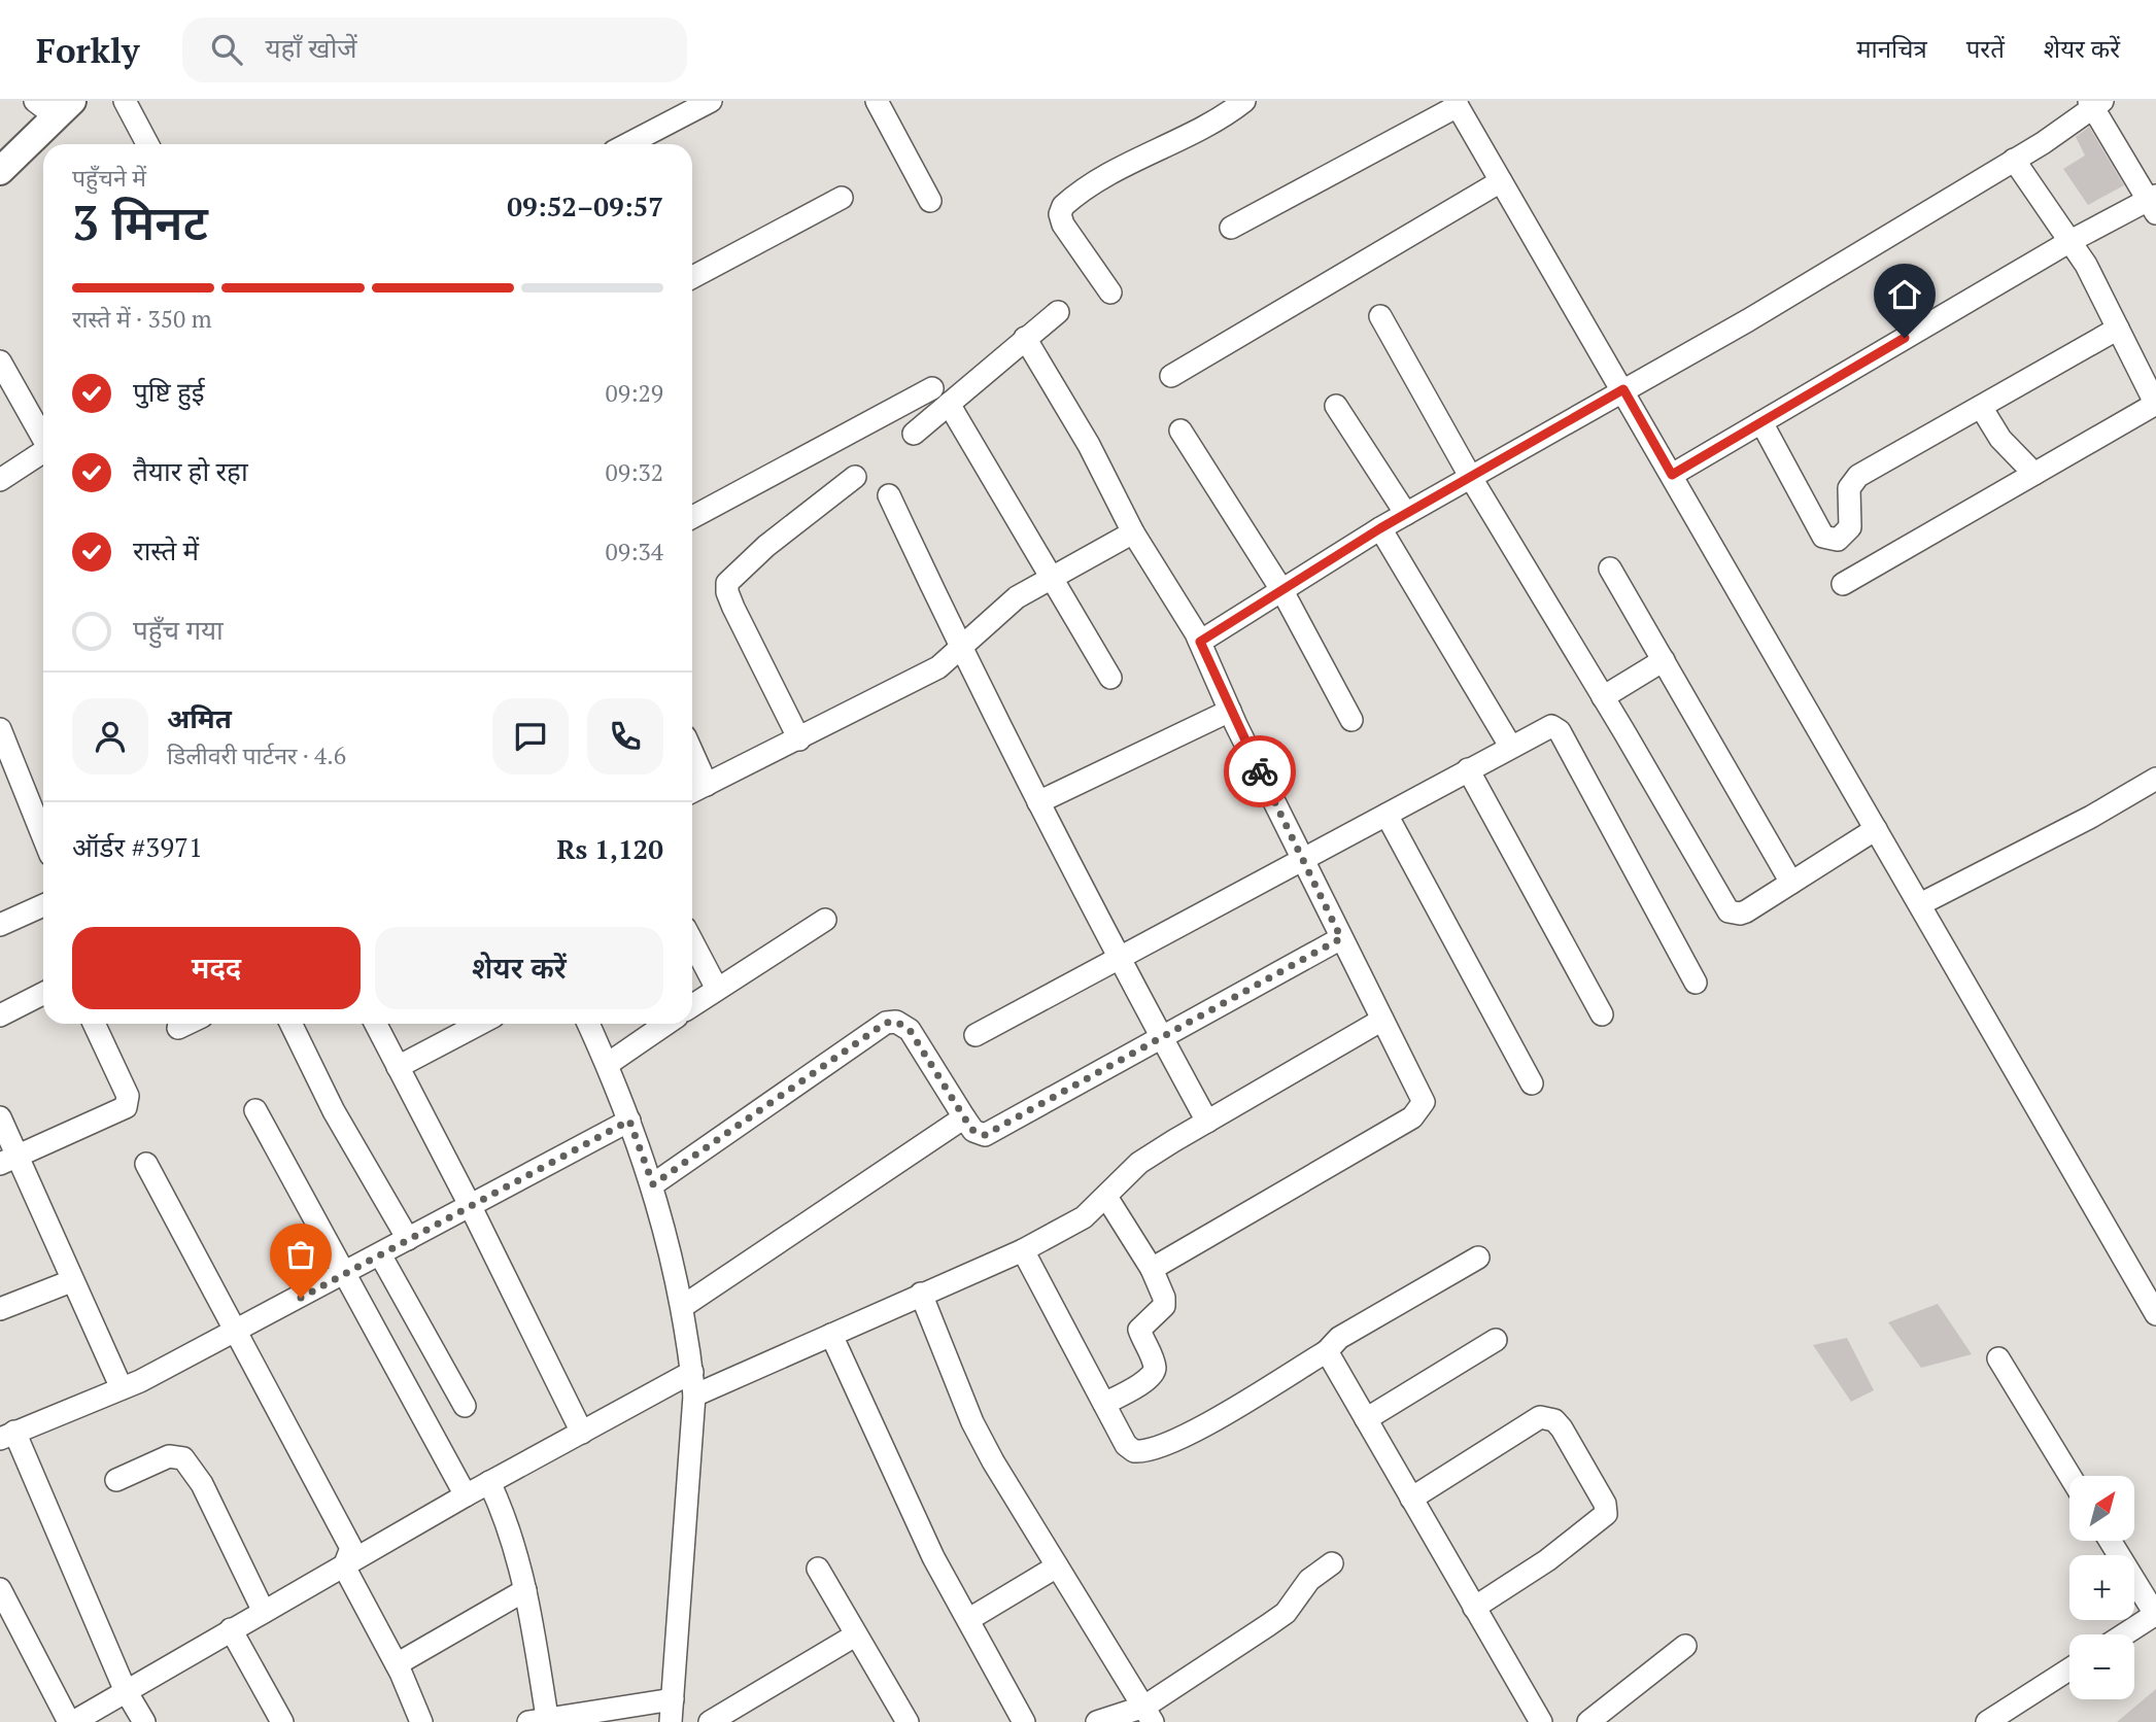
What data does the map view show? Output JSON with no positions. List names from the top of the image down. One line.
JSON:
{"north":"top right","page":{"header":"Forkly","search":"यहाँ खोजें","nav":["मानचित्र","परतें","शेयर करें"],"heading":["3 मिनट","पहुँचने में","09:52–09:57"],"panel":["अमित","डिलीवरी पार्टनर · 4.6","ऑर्डर #3971","Rs 1,120"],"bar":"रास्ते में · 350 m","list":[["पुष्टि हुई","09:29"],["तैयार हो रहा","09:32"],["रास्ते में","09:34"],"पहुँच गया"],"buttons":["मदद","शेयर करें"],"map_buttons":["+","−"]}}
